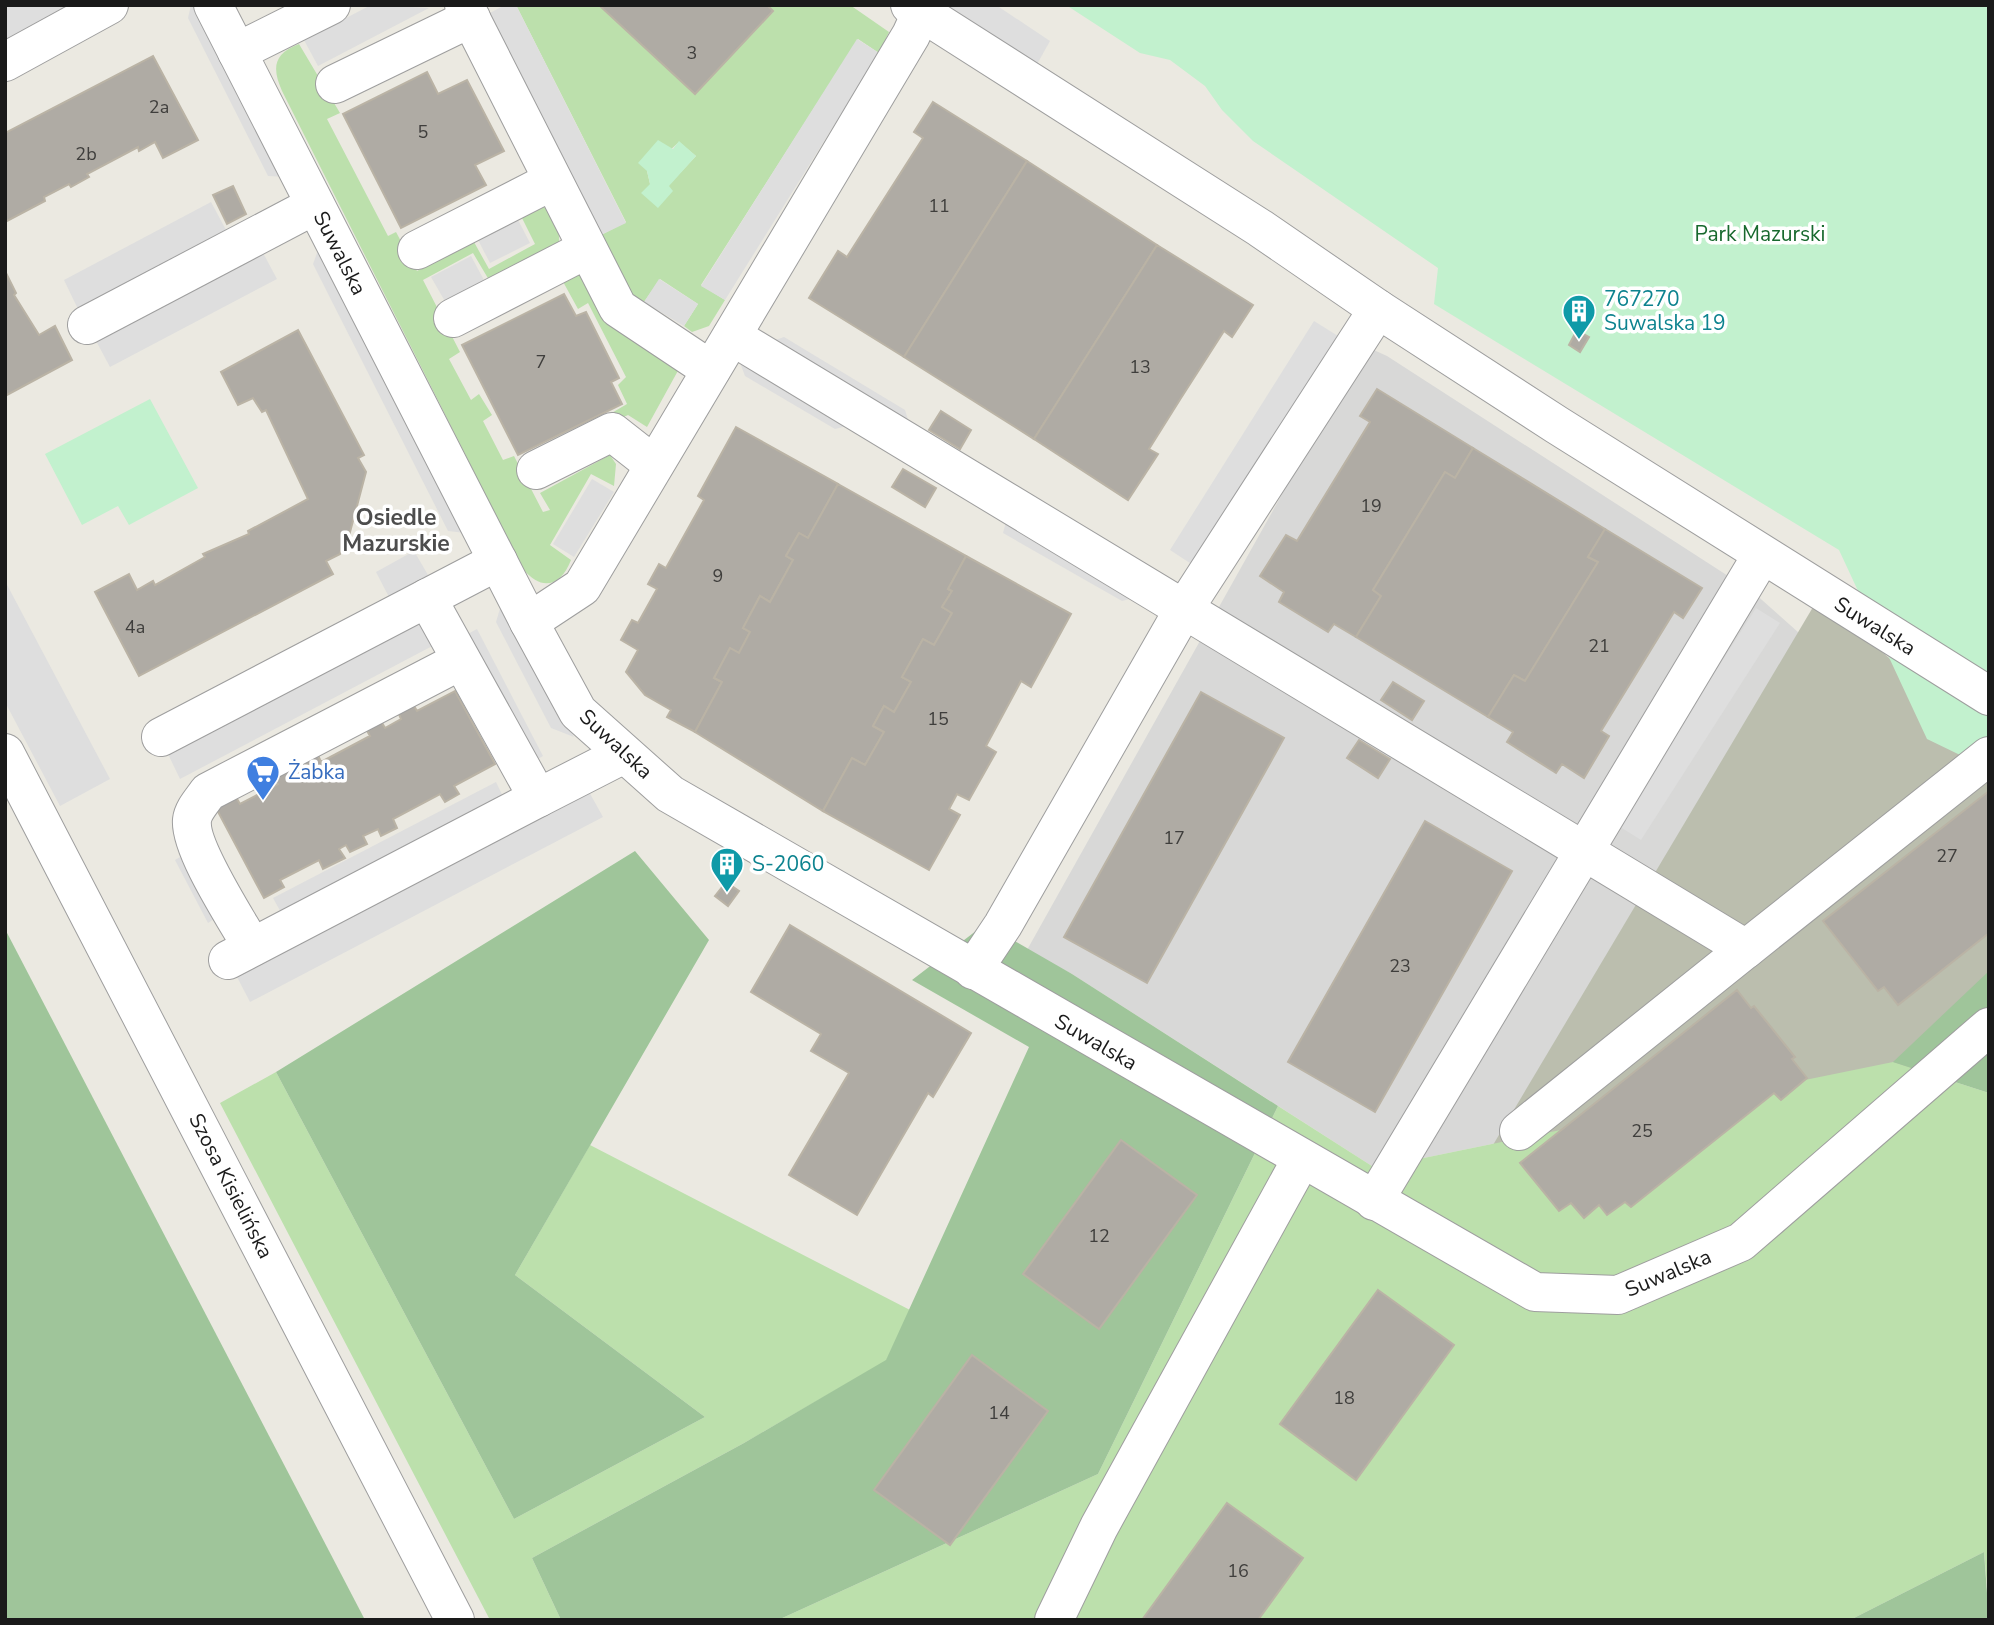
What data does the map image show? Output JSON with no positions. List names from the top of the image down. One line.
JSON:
{"streets":{"street":["Suwalska","Szosa Kisielińska"]},"districts":["Osiedle Mazurskie"],"parks":["Park Mazurski"],"places":{"building":["767270 Suwalska 19","S-2060"],"supermarket":["Żabka"]},"house_numbers":["3","2a","5","2b","11","7","13","19","9","4a","21","15","17","27","23","25","12","18","14","16"]}
